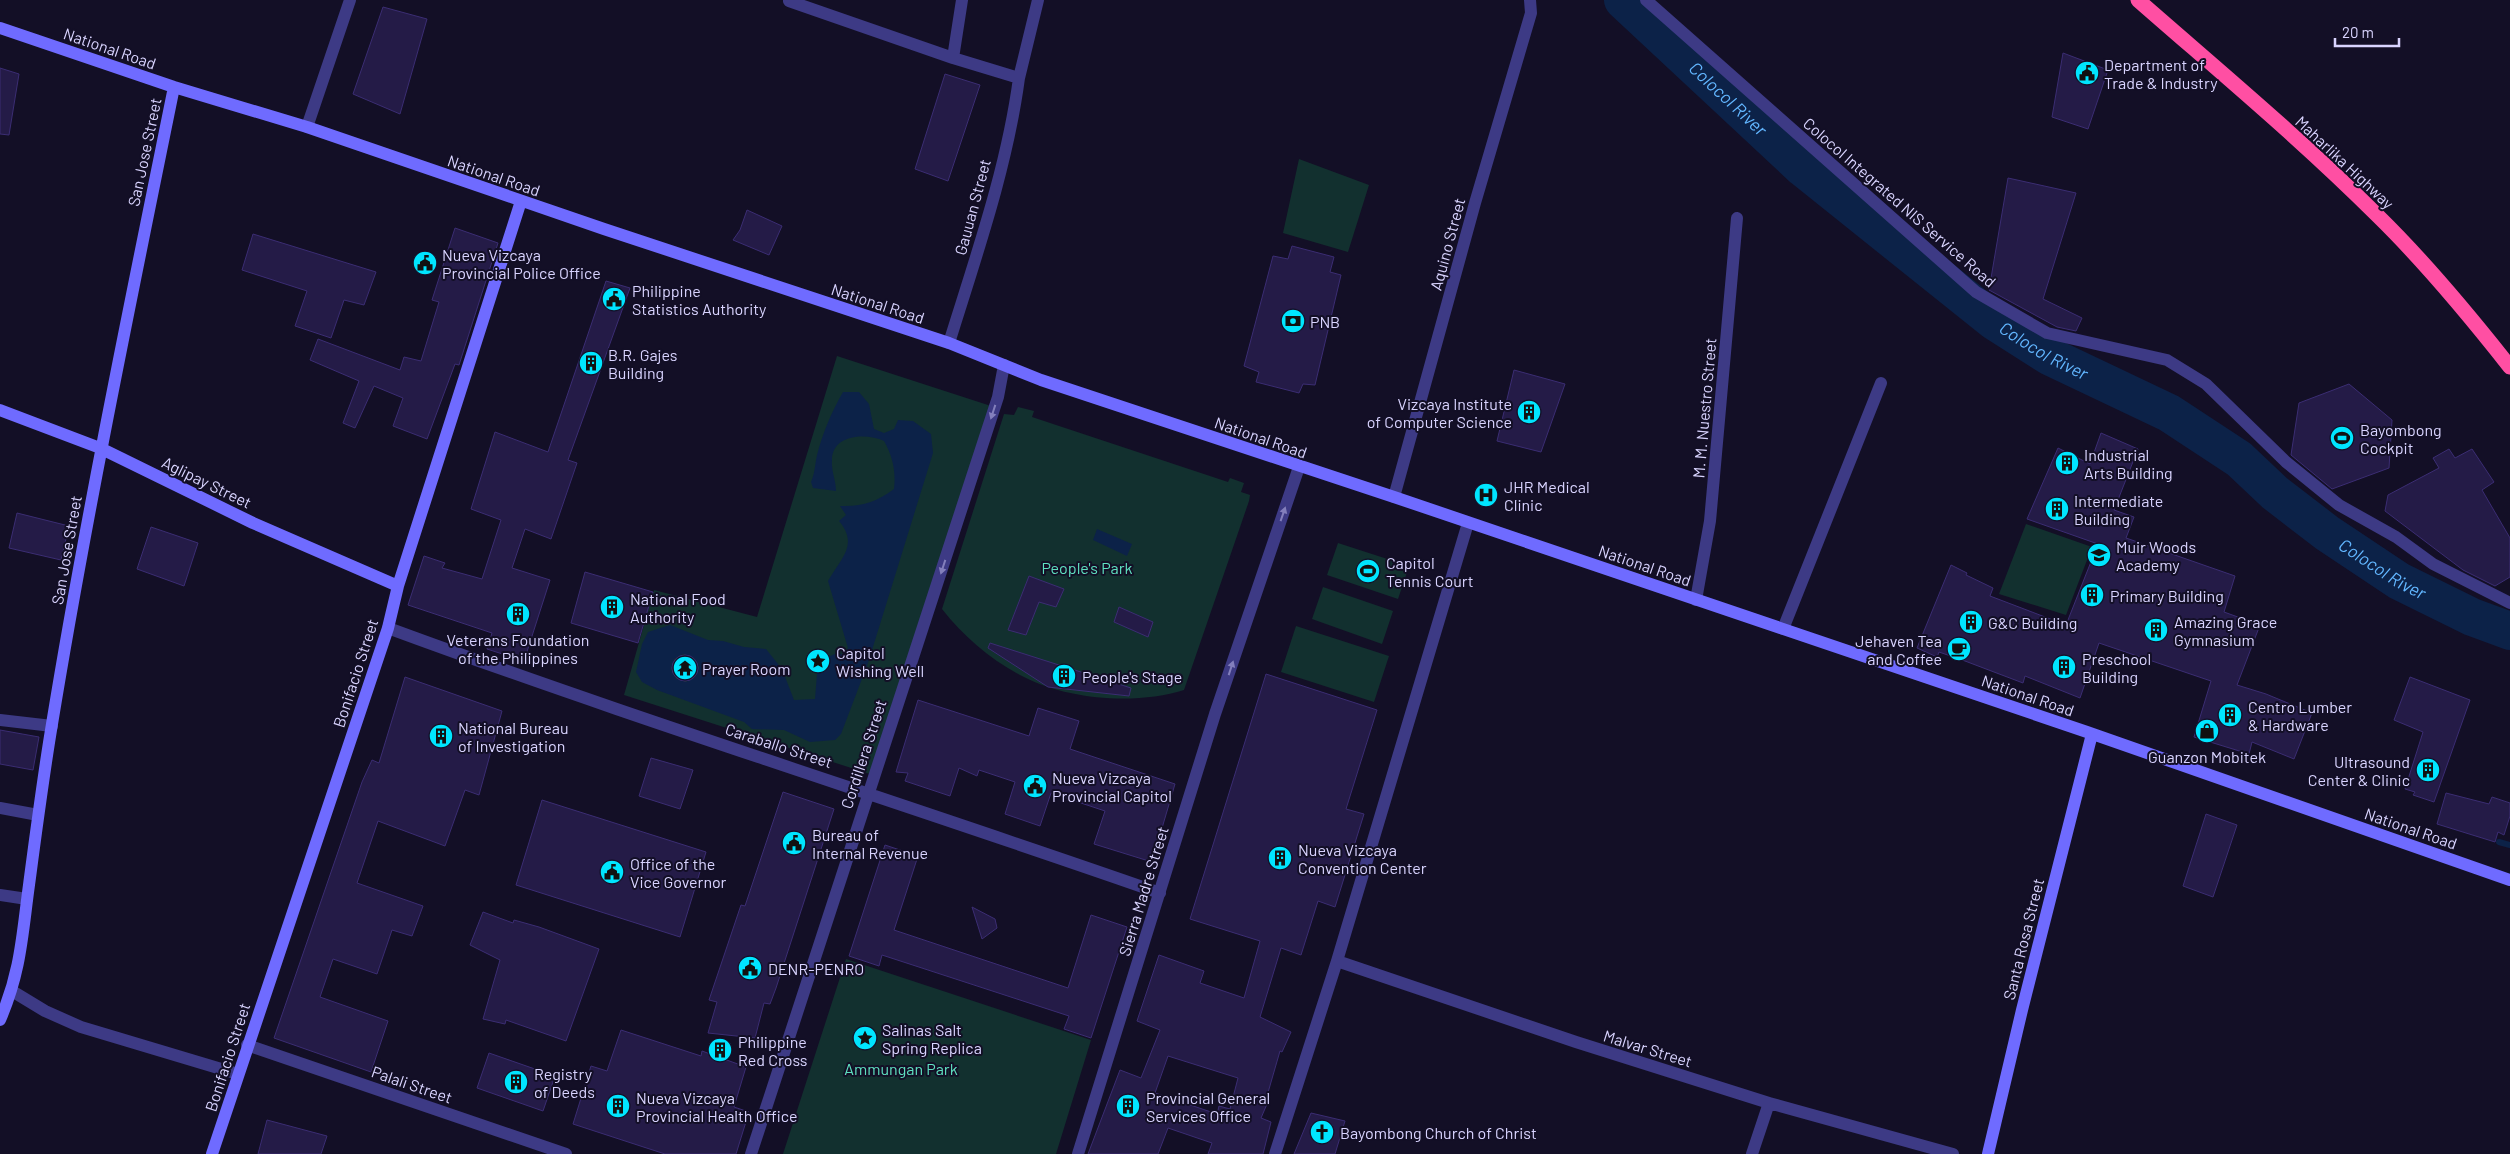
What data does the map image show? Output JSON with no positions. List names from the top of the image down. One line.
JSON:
{"streets":{"highway":["Maharlika Highway"],"street":["National Road","San Jose Street","Colocol Integrated NIS Service Road","Gauuan Street","Aquino Street","M. M. Nuestro Street","Aglipay Street","Bonifacio Street","Caraballo Street","Cordillera Street","Sierra Madre Street","Santa Rosa Street","Malvar Street","Palali Street"]},"crossings":[["National Road","San Jose Street"],["National Road","Gauuan Street"],["National Road","Aquino Street"],["National Road","M. M. Nuestro Street"],["National Road","Bonifacio Street"],["National Road","Cordillera Street"],["National Road","Sierra Madre Street"],["National Road","Santa Rosa Street"],["San Jose Street","Aglipay Street"],["Aglipay Street","Bonifacio Street"],["Bonifacio Street","Caraballo Street"],["Bonifacio Street","Palali Street"],["Caraballo Street","Cordillera Street"],["Caraballo Street","Sierra Madre Street"]],"one_way":["Cordillera Street","Sierra Madre Street"],"water":["Colocol River"],"parks":["People's Park","Ammungan Park"],"places":{"public building":["Department of Trade & Industry","Nueva Vizcaya Provincial Police Office","Philippine Statistics Authority","Nueva Vizcaya Provincial Capitol","Bureau of Internal Revenue","Office of the Vice Governor","DENR-PENRO"],"bank":["PNB"],"building":["B.R. Gajes Building","Vizcaya Institute of Computer Science","Industrial Arts Building","Intermediate Building","Primary Building","National Food Authority","Veterans Foundation of the Philippines","G&C Building","Amazing Grace Gymnasium","Preschool Building","People's Stage","Centro Lumber & Hardware","National Bureau of Investigation","Ultrasound Center & Clinic","Nueva Vizcaya Convention Center","Philippine Red Cross","Registry of Deeds","Nueva Vizcaya Provincial Health Office","Provincial General Services Office"],"sports":["Bayombong Cockpit","Capitol Tennis Court"],"hospital":["JHR Medical Clinic"],"school or university":["Muir Woods Academy"],"cafe":["Jehaven Tea and Coffee"],"place":["Capitol Wishing Well","Salinas Salt Spring Replica"],"temple":["Prayer Room"],"shop":["Guanzon Mobitek"],"church":["Bayombong Church of Christ"]},"scale_bar":"20 m"}
